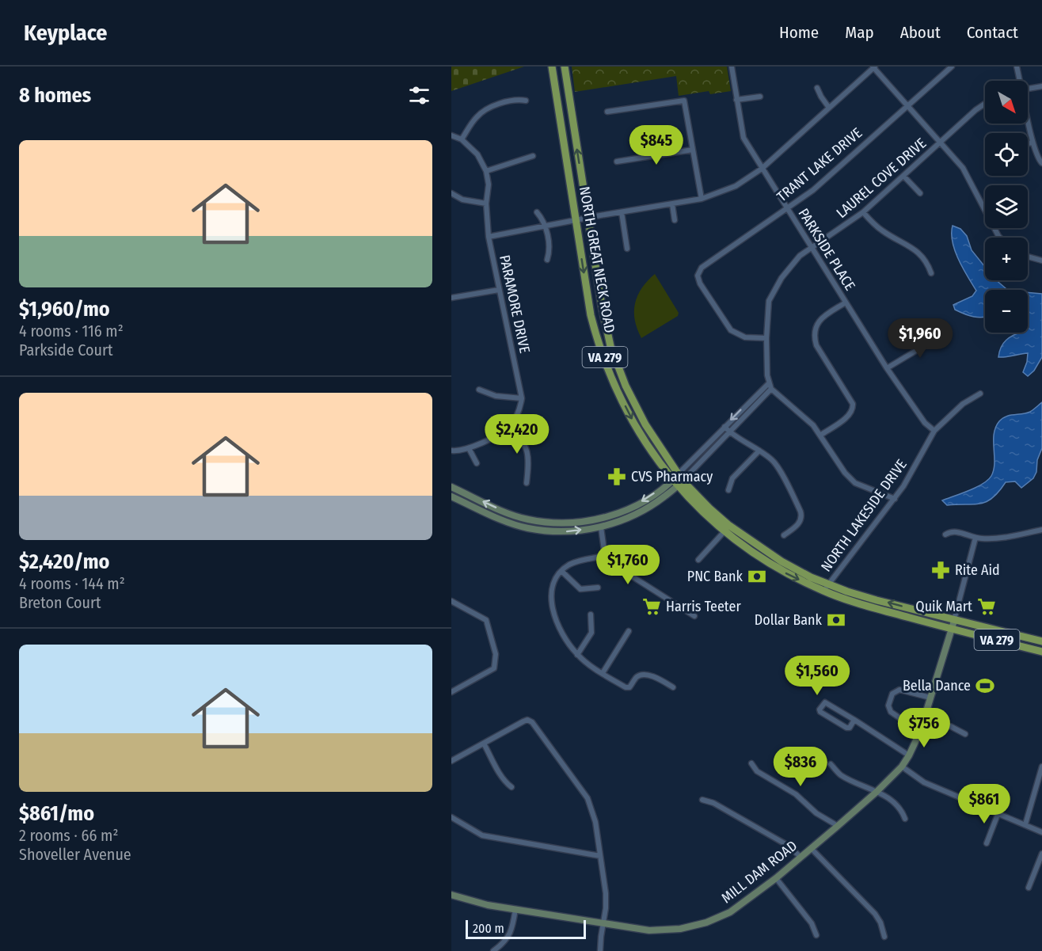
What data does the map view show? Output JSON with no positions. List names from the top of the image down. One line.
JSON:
{"streets":{"main road":["NORTH GREAT NECK ROAD","VA 279"],"street":["TRANT LAKE DRIVE","LAUREL COVE DRIVE","PARKSIDE PLACE","PARAMORE DRIVE","NORTH LAKESIDE DRIVE","MILL DAM ROAD"]},"crossings":[["TRANT LAKE DRIVE","LAUREL COVE DRIVE"],["TRANT LAKE DRIVE","PARKSIDE PLACE"],["LAUREL COVE DRIVE","PARKSIDE PLACE"],["PARKSIDE PLACE","NORTH LAKESIDE DRIVE"],["NORTH GREAT NECK ROAD","NORTH LAKESIDE DRIVE"],["NORTH GREAT NECK ROAD","MILL DAM ROAD"]],"places":{"pharmacy":["CVS Pharmacy","Rite Aid"],"bank":["PNC Bank","Dollar Bank"],"supermarket":["Harris Teeter","Quik Mart"],"sports":["Bella Dance"]},"scale_bar":"200 m","north":"bottom right","page":{"header":"Keyplace","nav":["Home","Map","About","Contact"],"heading":"8 homes","map_buttons":["+","−"],"list":[{"name":"$1,960/mo","note":"4 rooms · 116 m² · Parkside Court"},{"name":"$2,420/mo","note":"4 rooms · 144 m² · Breton Court"},{"name":"$861/mo","note":"2 rooms · 66 m² · Shoveller Avenue"}],"price":["$845","$1,960","$2,420","$1,760","$1,560","$756","$836","$861"],"scale":"200 m"}}
